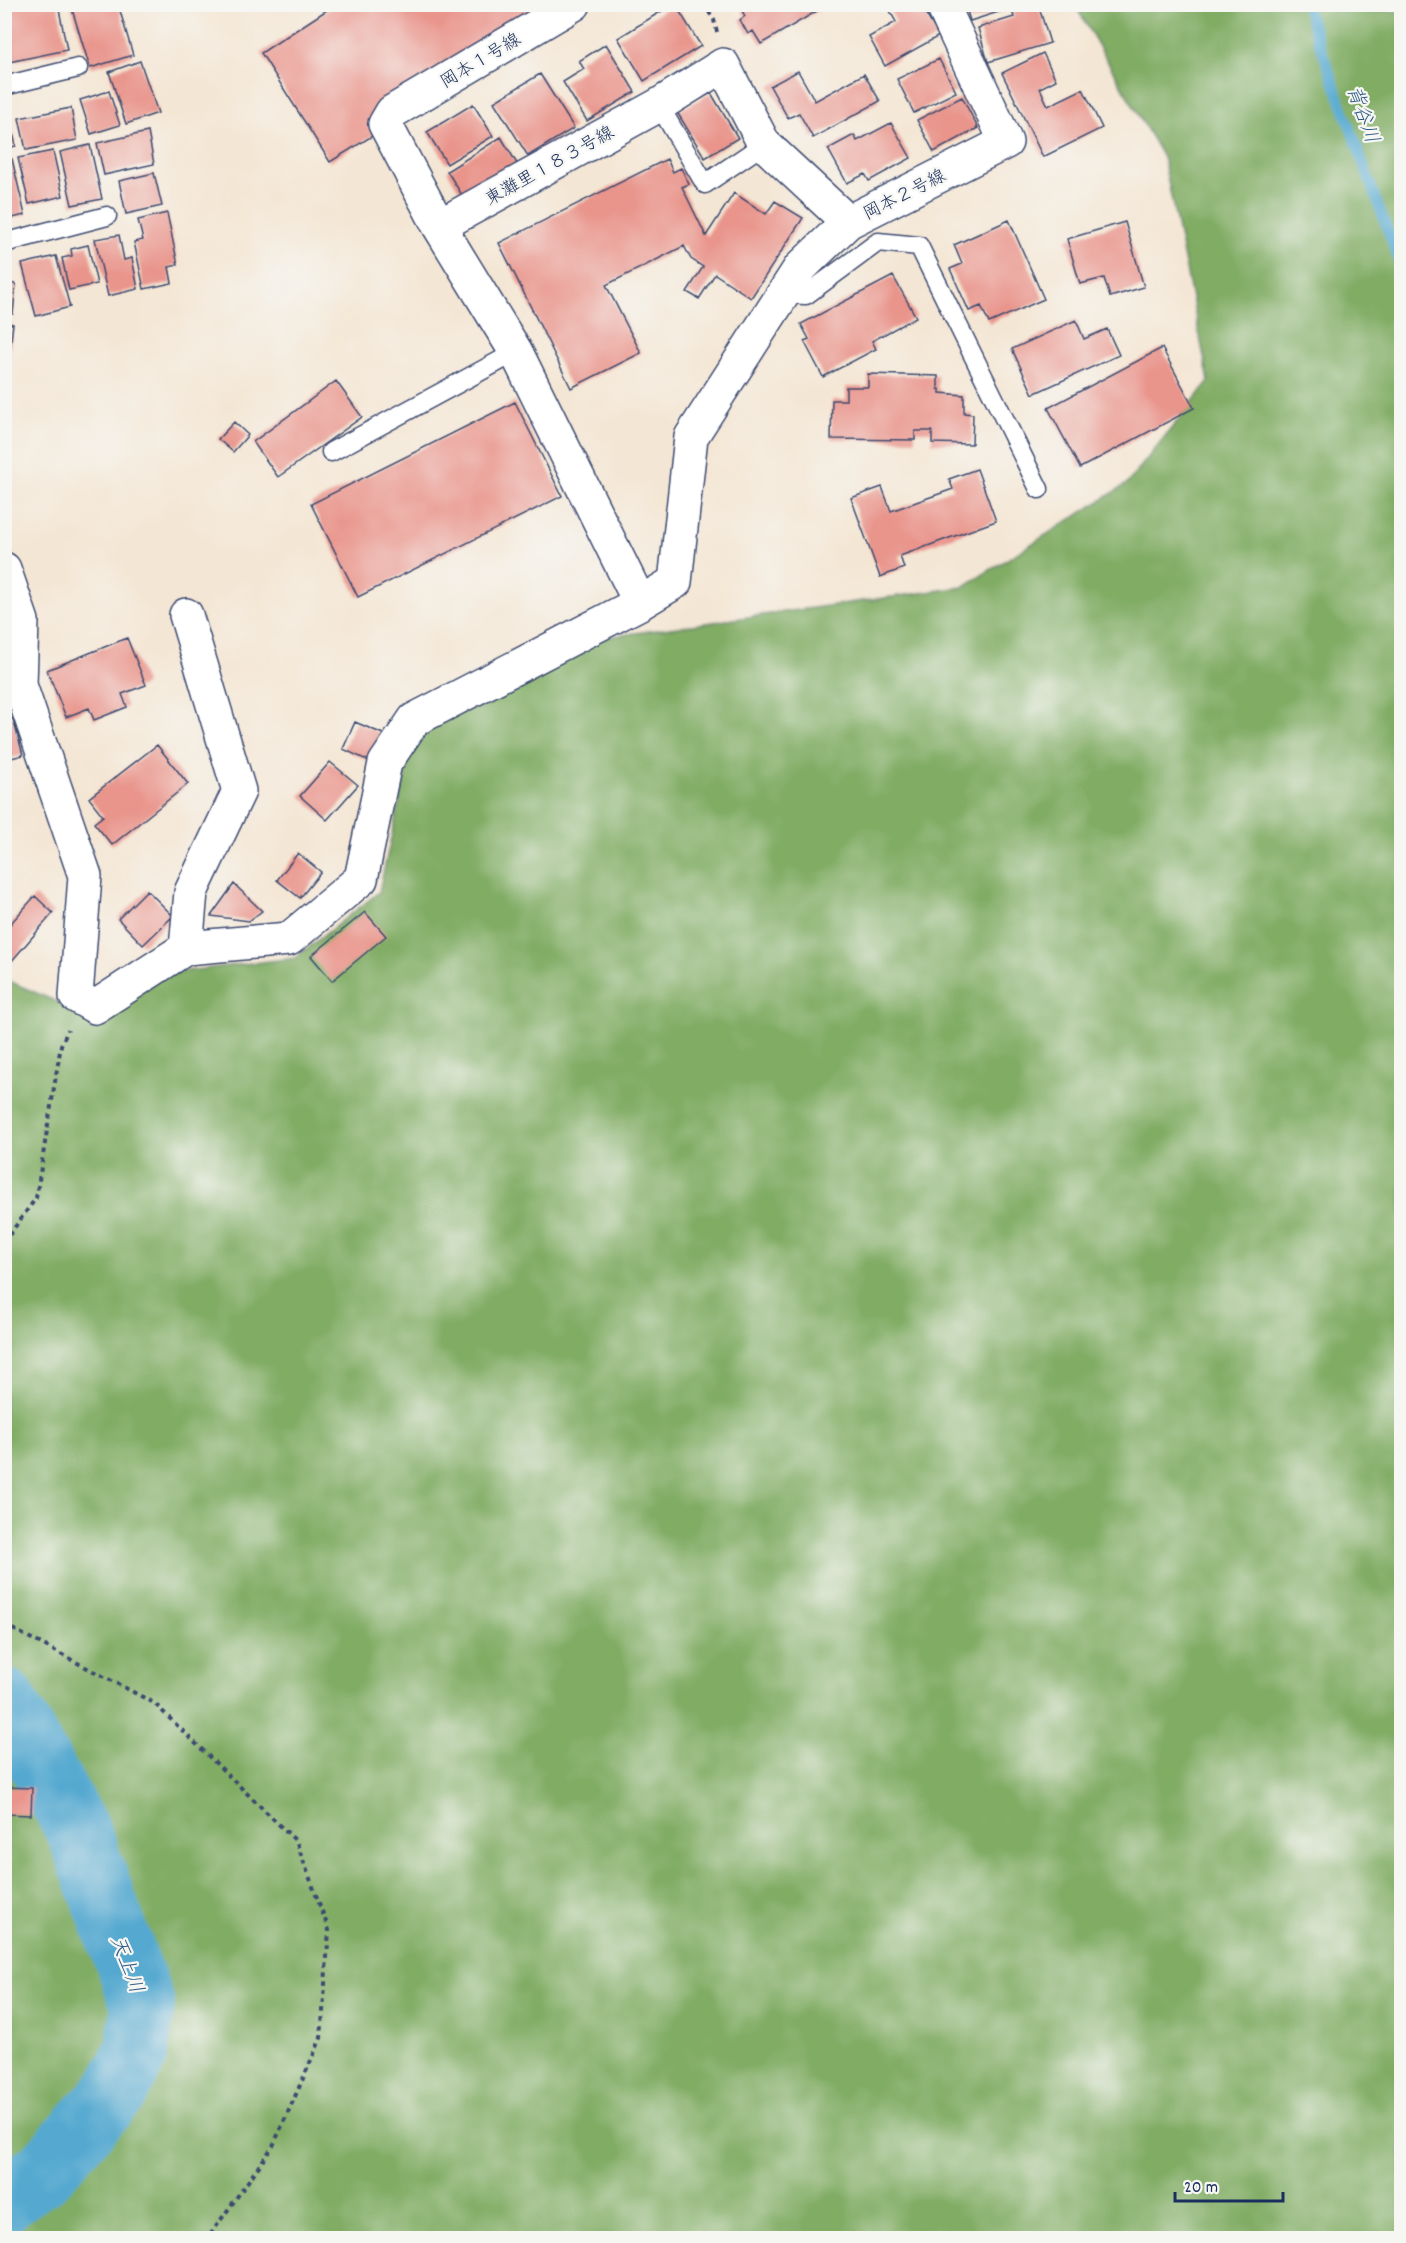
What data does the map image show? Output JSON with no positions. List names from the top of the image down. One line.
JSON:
{"streets":{"street":["岡本１号線","東灘里１８３号線","岡本２号線"]},"crossings":[["岡本１号線","東灘里１８３号線"],["東灘里１８３号線","岡本２号線"]],"water":["背谷川","天上川"],"scale_bar":"20 m"}
